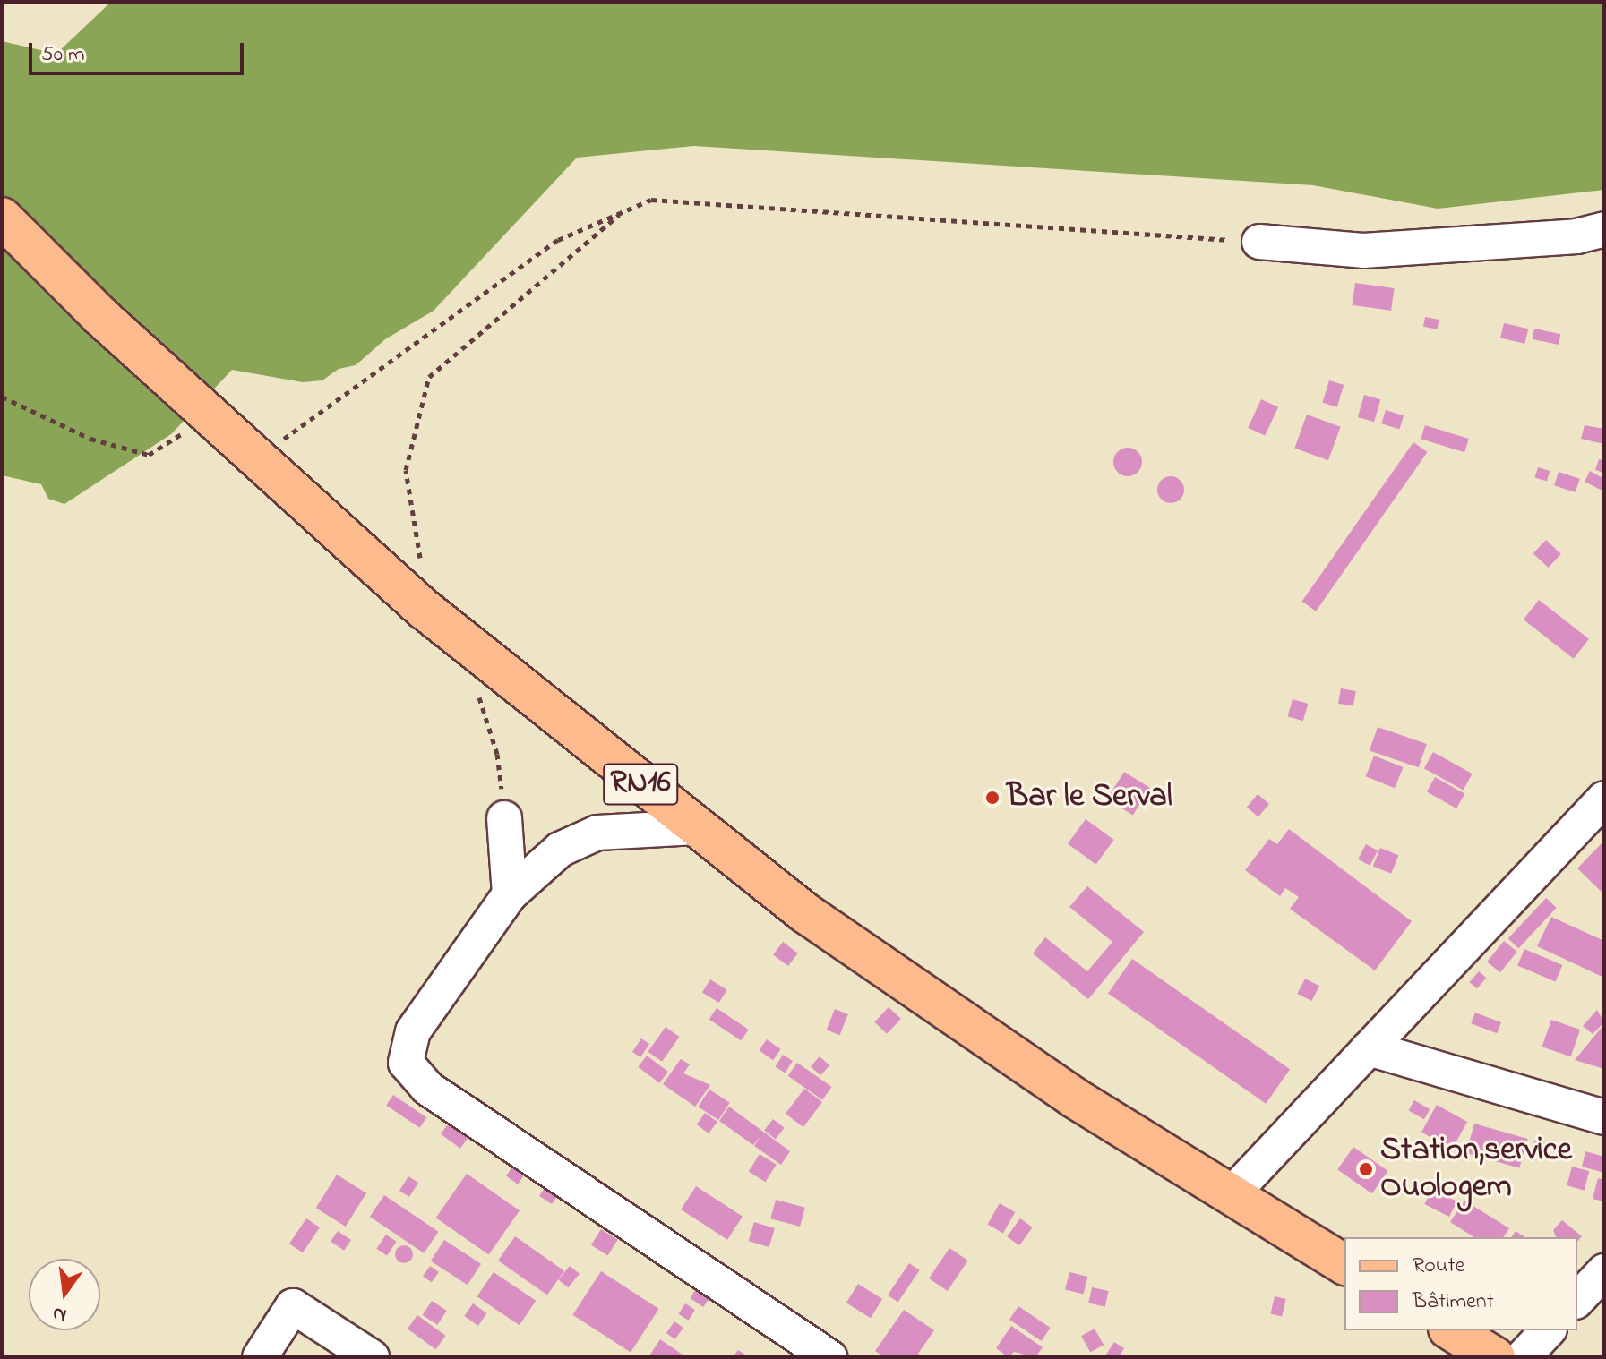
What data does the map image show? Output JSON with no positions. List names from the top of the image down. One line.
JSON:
{"streets":{"main road":["RN16"]},"places":["Bar le Serval","Station,service Ouologem"],"legend":["Route","Bâtiment"],"scale_bar":"50 m","north":"bottom"}
